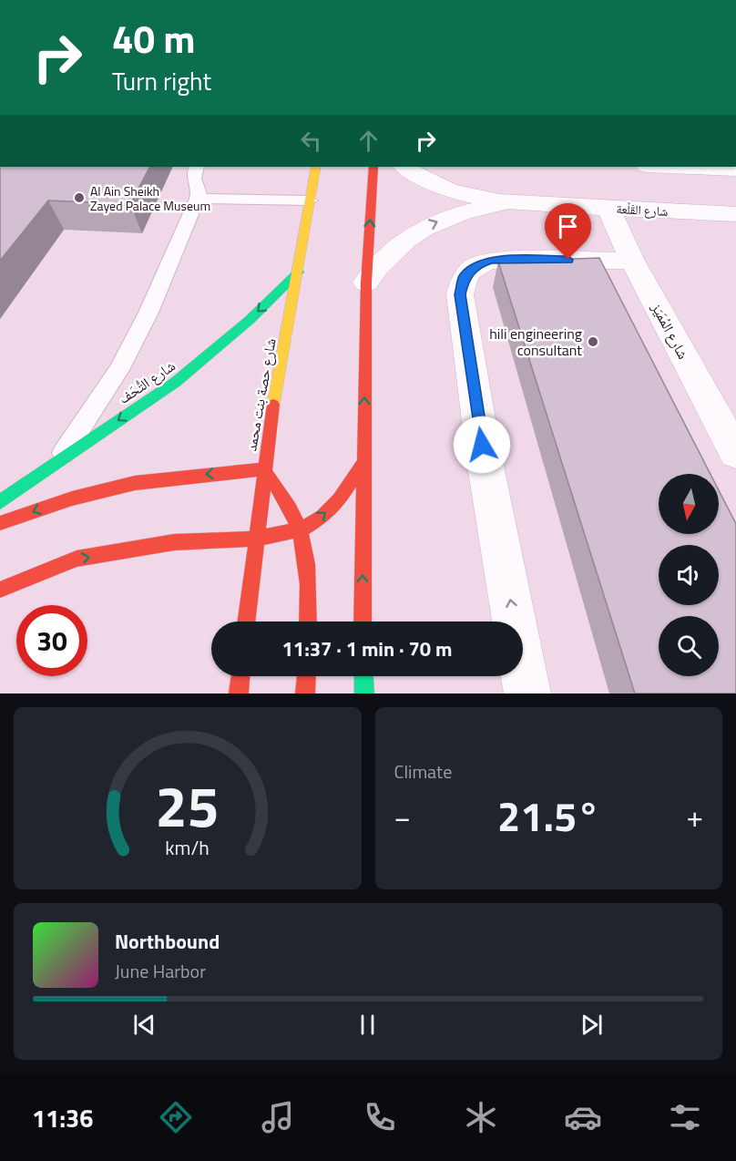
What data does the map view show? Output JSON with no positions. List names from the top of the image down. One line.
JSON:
{"streets":{"main road":["شارع التُّحَف","شارع حصة بنت محمد"],"street":["شارع القَلْعة","شارع المُمَيَز"]},"crossings":[["شارع القَلْعة","شارع المُمَيَز"],["شارع التُّحَف","شارع حصة بنت محمد"]],"one_way":["شارع التُّحَف"],"places":["Al Ain Sheikh Zayed Palace Museum","hili engineering consultant"],"north":"bottom","page":{"turn":["40 m","Turn right"],"limit":"30","trip":"11:37 · 1 min · 70 m","tile":"Climate","heat":["−","21.5°","+"],"song":["Northbound","June Harbor"],"tabs":"11:36","gauge":["25","km/h"]}}
